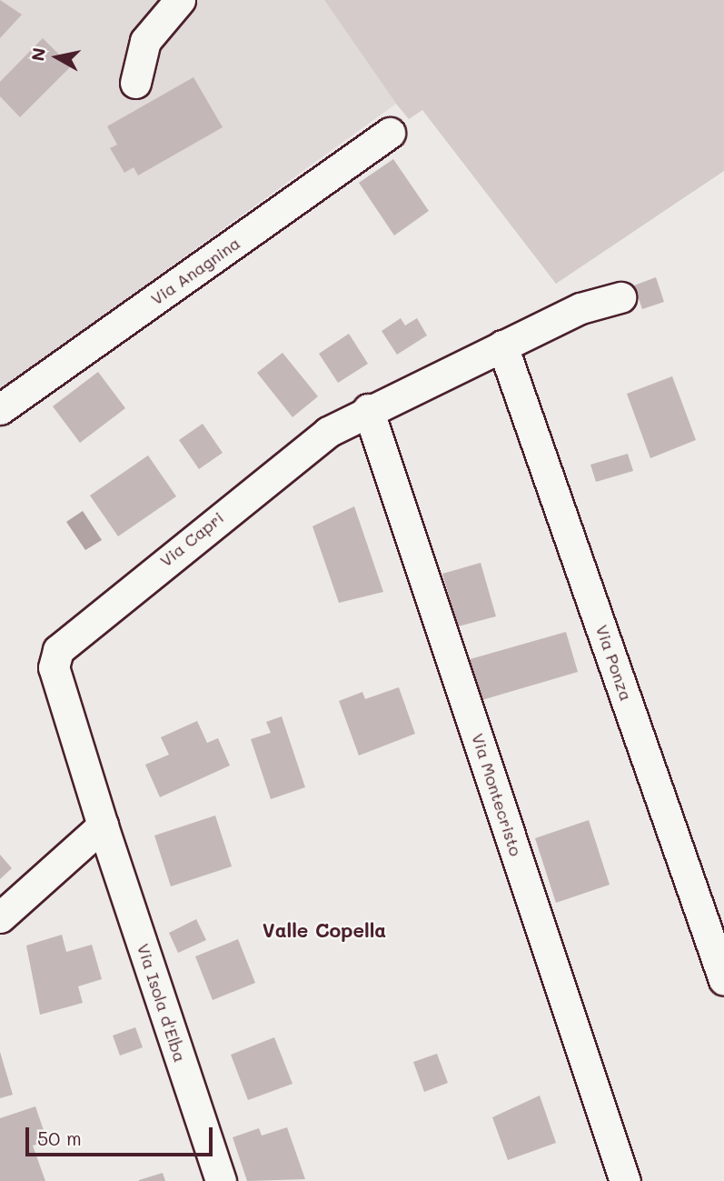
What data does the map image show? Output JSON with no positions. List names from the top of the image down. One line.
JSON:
{"streets":{"street":["Via Anagnina","Via Capri","Via Ponza","Via Montecristo","Via Isola d'Elba"]},"crossings":[["Via Capri","Via Ponza"],["Via Capri","Via Montecristo"],["Via Capri","Via Isola d'Elba"]],"districts":["Valle Copella"],"scale_bar":"50 m","north":"left"}
